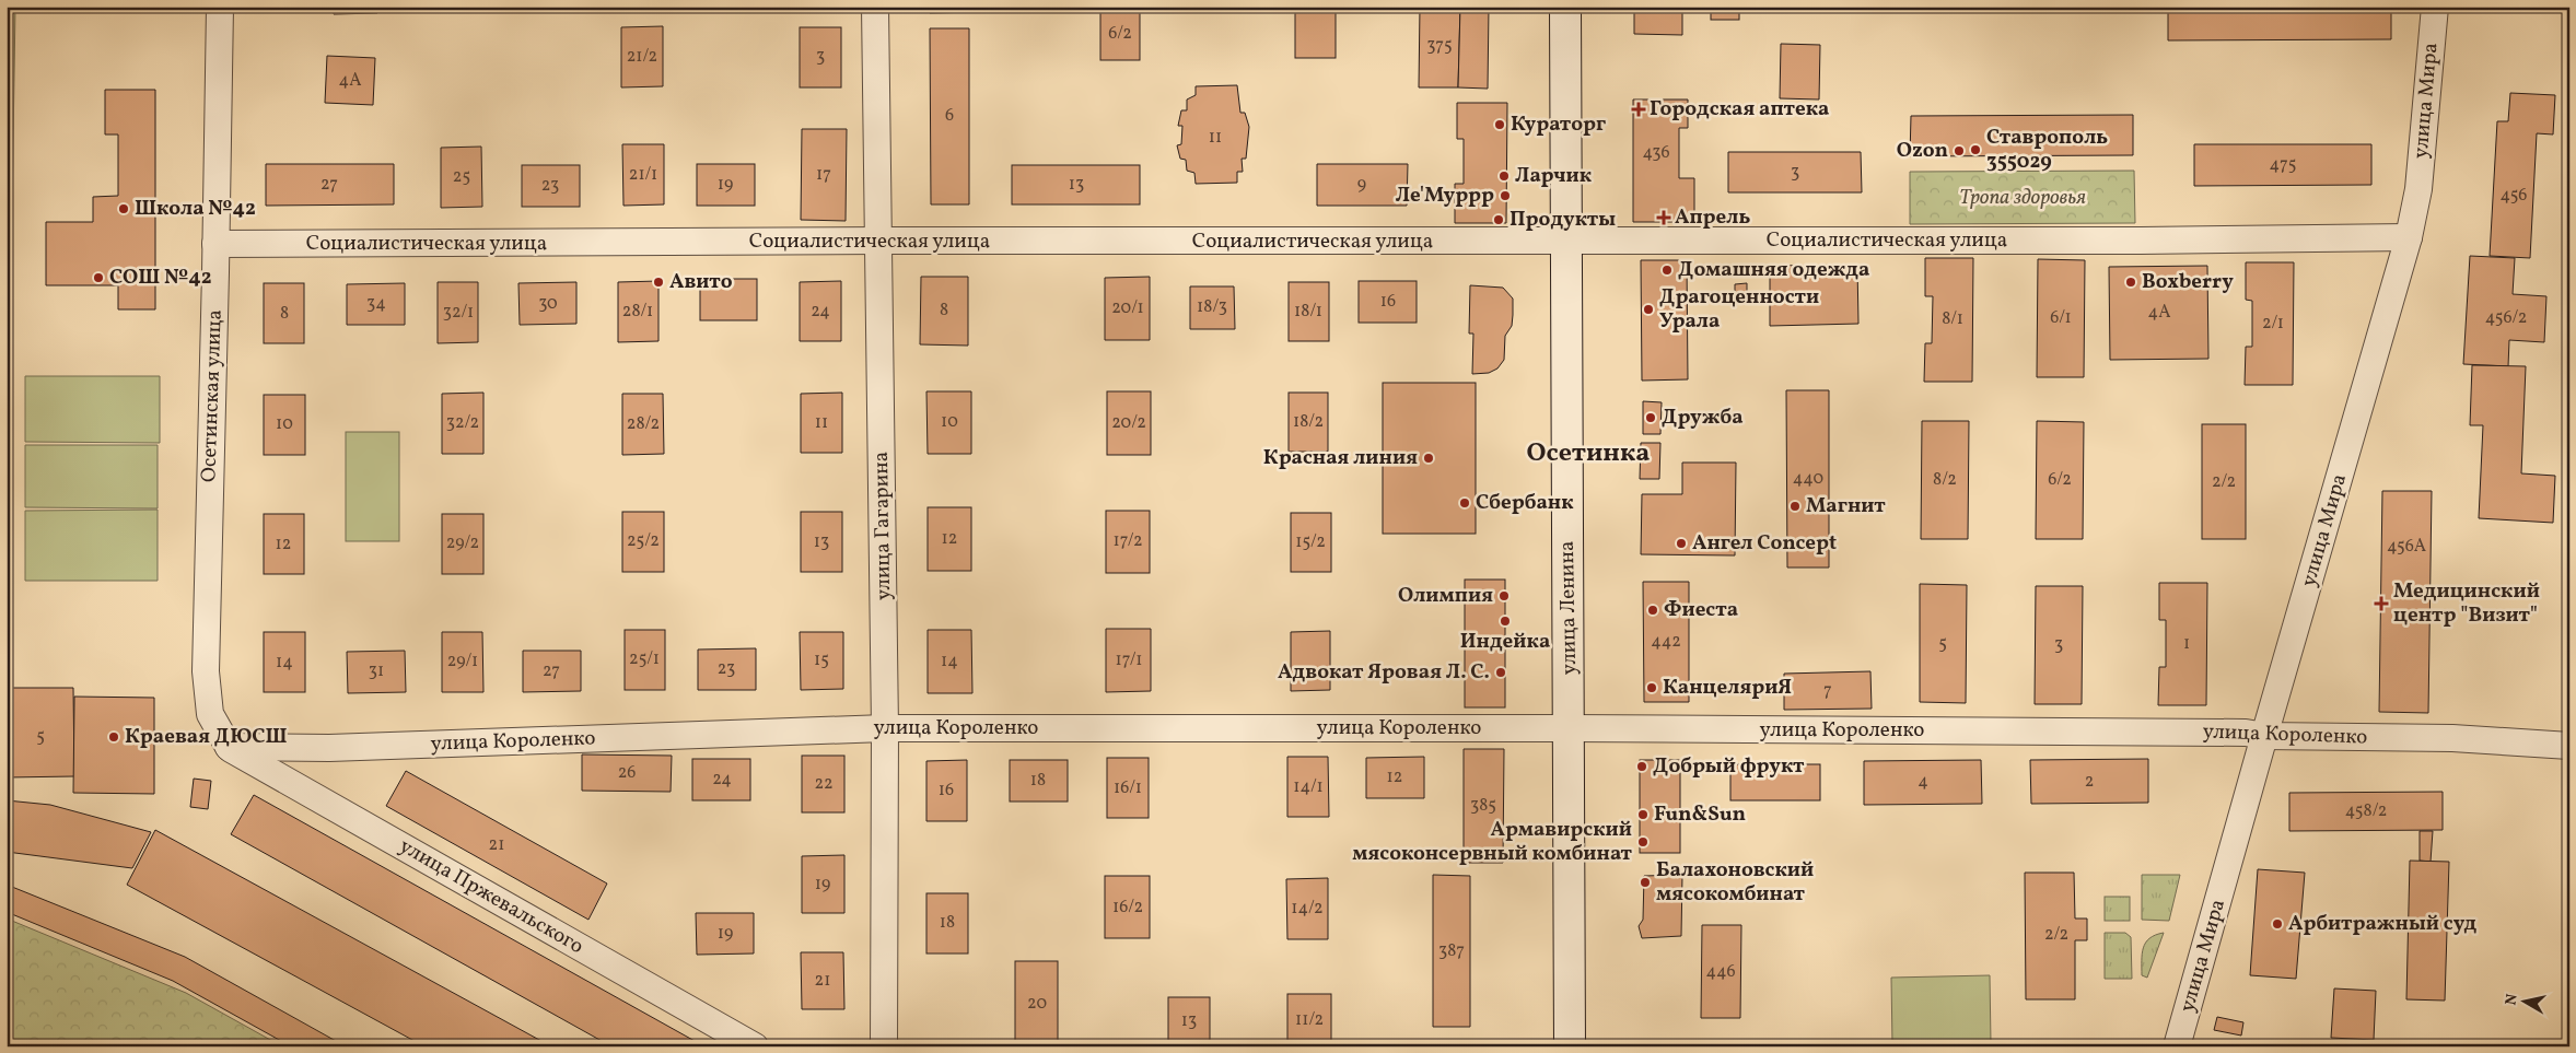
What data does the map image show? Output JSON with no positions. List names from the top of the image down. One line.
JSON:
{"streets":{"main road":["улица Ленина"],"street":["улица Мира","Социалистическая улица","Осетинская улица","улица Гагарина","улица Короленко","улица Пржевальского"]},"crossings":[["улица Мира","Социалистическая улица"],["улица Мира","улица Короленко"],["Социалистическая улица","Осетинская улица"],["Социалистическая улица","улица Гагарина"],["Социалистическая улица","улица Ленина"],["Осетинская улица","улица Короленко"],["Осетинская улица","улица Пржевальского"],["улица Гагарина","улица Короленко"],["улица Ленина","улица Короленко"],["улица Короленко","улица Пржевальского"]],"districts":["Осетинка"],"parks":["Тропа здоровья"],"places":{"health":["Городская аптека","Апрель","Медицинский центр \"Визит\""],"other":["Кураторг","Ставрополь 355029","Ozon","Ларчик","Ле'Муррр","Школа №42","Продукты","Домашняя одежда","СОШ №42","Авито","Boxberry","Драгоценности Урала","Дружба","Красная линия","Сбербанк","Магнит","Ангел Concept","Олимпия","Фиеста","Индейка","Адвокат Яровая Л. С.","КанцеляриЯ","Краевая ДЮСШ","Добрый фрукт","Fun&Sun","Армавирский мясоконсервный комбинат","Балахоновский мясокомбинат","Арбитражный суд"]},"house_numbers":["6/2","375","21/2","3","4А","6","11","436","475","3","21/1","17","25","27","19","13","9","23","456","16","34","30","18/3","20/1","8","28/1","24","18/1","32/1","4А","8","6/1","456/2","8/1","2/1","10","18/2","32/2","11","20/2","10","28/2","440","8/2","6/2","2/2","12","25/2","17/2","13","15/2","29/2","12","456А","442","5","1","3","25/1","15","17/1","29/1","14","14","23","31","27","7","5","26","12","24","18","4","2","22","14/1","16/1","16","385","458/2","21","19","16/2","14/2","18","19","2/2","387","446","21","20","11/2","13"],"north":"left"}
